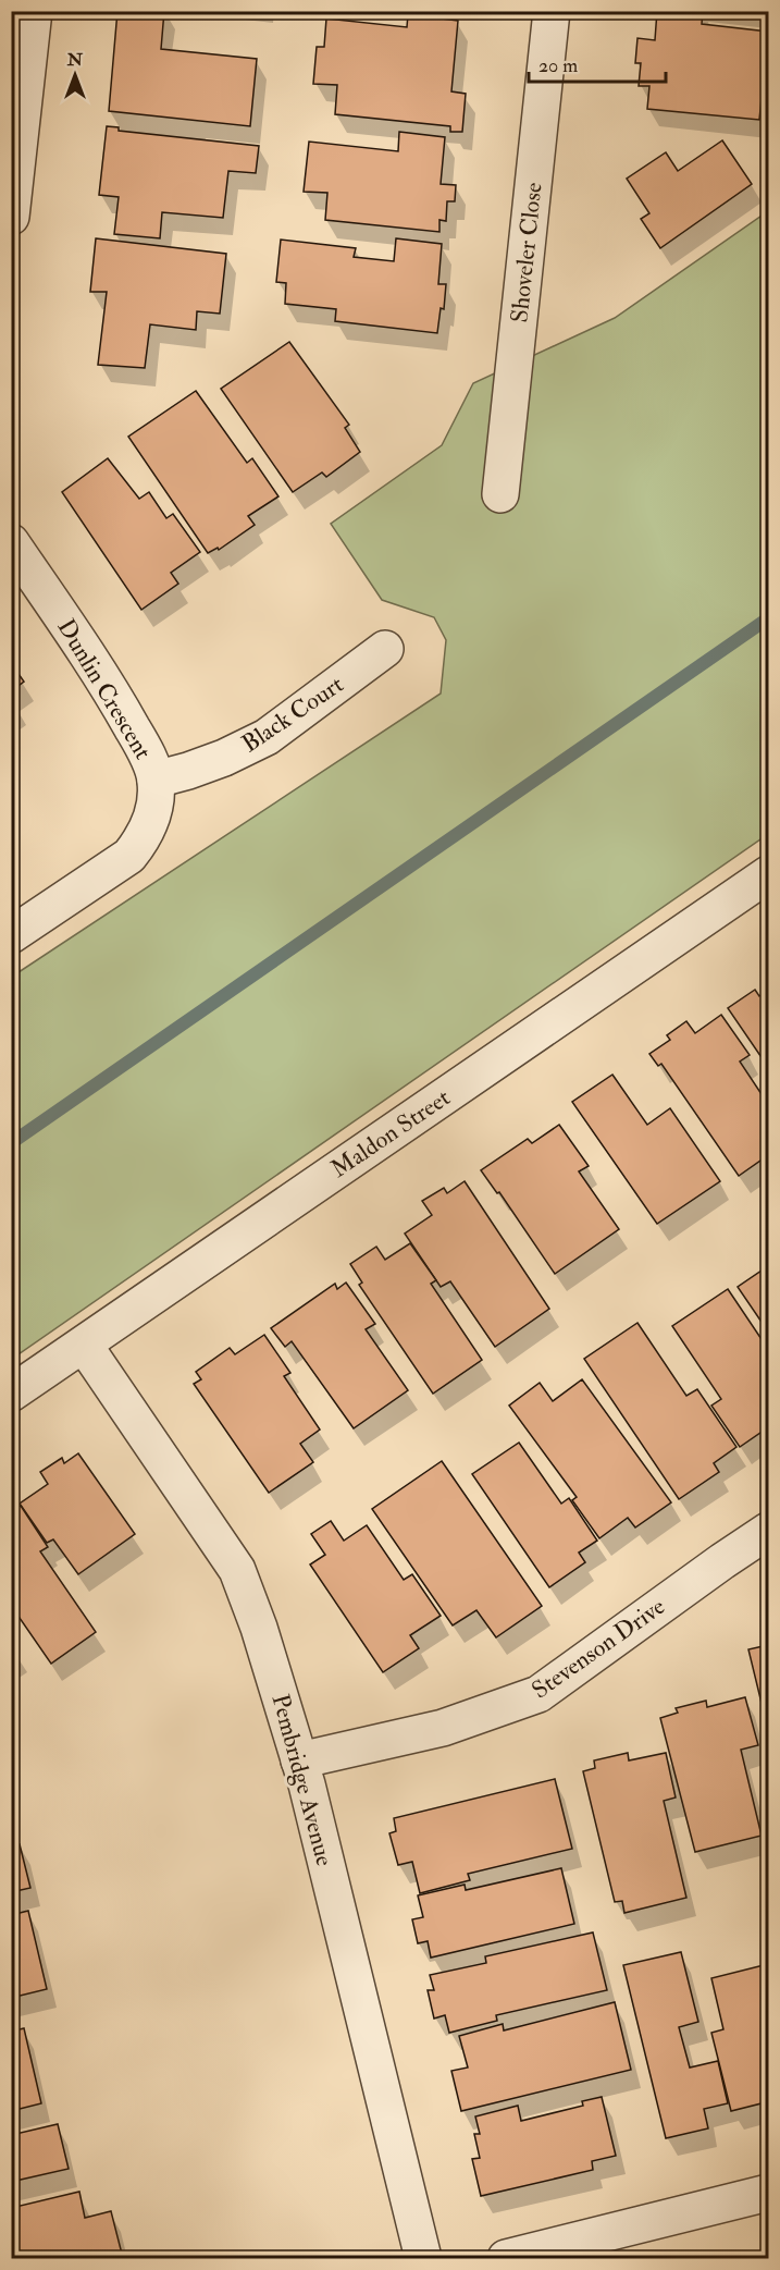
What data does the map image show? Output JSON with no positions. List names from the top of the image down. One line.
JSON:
{"streets":{"street":["Shoveler Close","Dunlin Crescent","Black Court","Maldon Street","Stevenson Drive","Pembridge Avenue"]},"crossings":[["Dunlin Crescent","Black Court"],["Maldon Street","Pembridge Avenue"],["Stevenson Drive","Pembridge Avenue"]],"scale_bar":"20 m","north":"top"}
